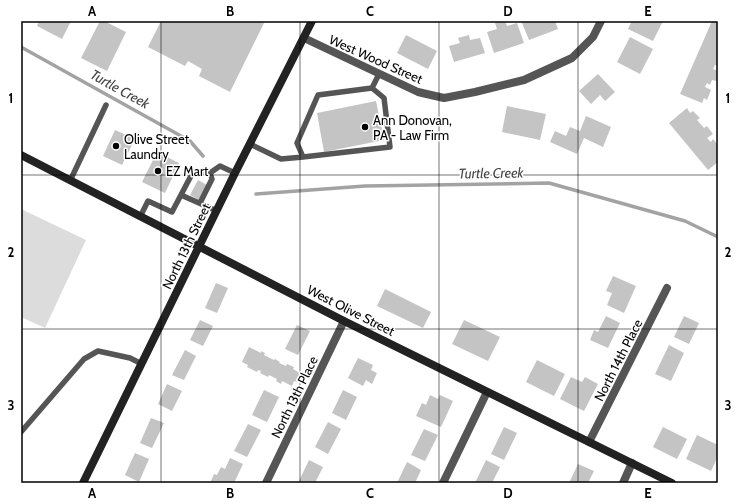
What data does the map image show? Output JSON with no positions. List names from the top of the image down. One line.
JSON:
{"streets":{"main road":["North 13th Street","West Olive Street"],"street":["West Wood Street","North 14th Place","North 13th Place"]},"crossings":[["West Wood Street","North 13th Street"],["North 13th Street","West Olive Street"],["West Olive Street","North 14th Place"],["West Olive Street","North 13th Place"]],"water":["Turtle Creek"],"places":["Ann Donovan, PA - Law Firm","Olive Street Laundry","EZ Mart"],"grid":{"columns":["A","B","C","D","E"],"rows":["1","2","3"]}}
